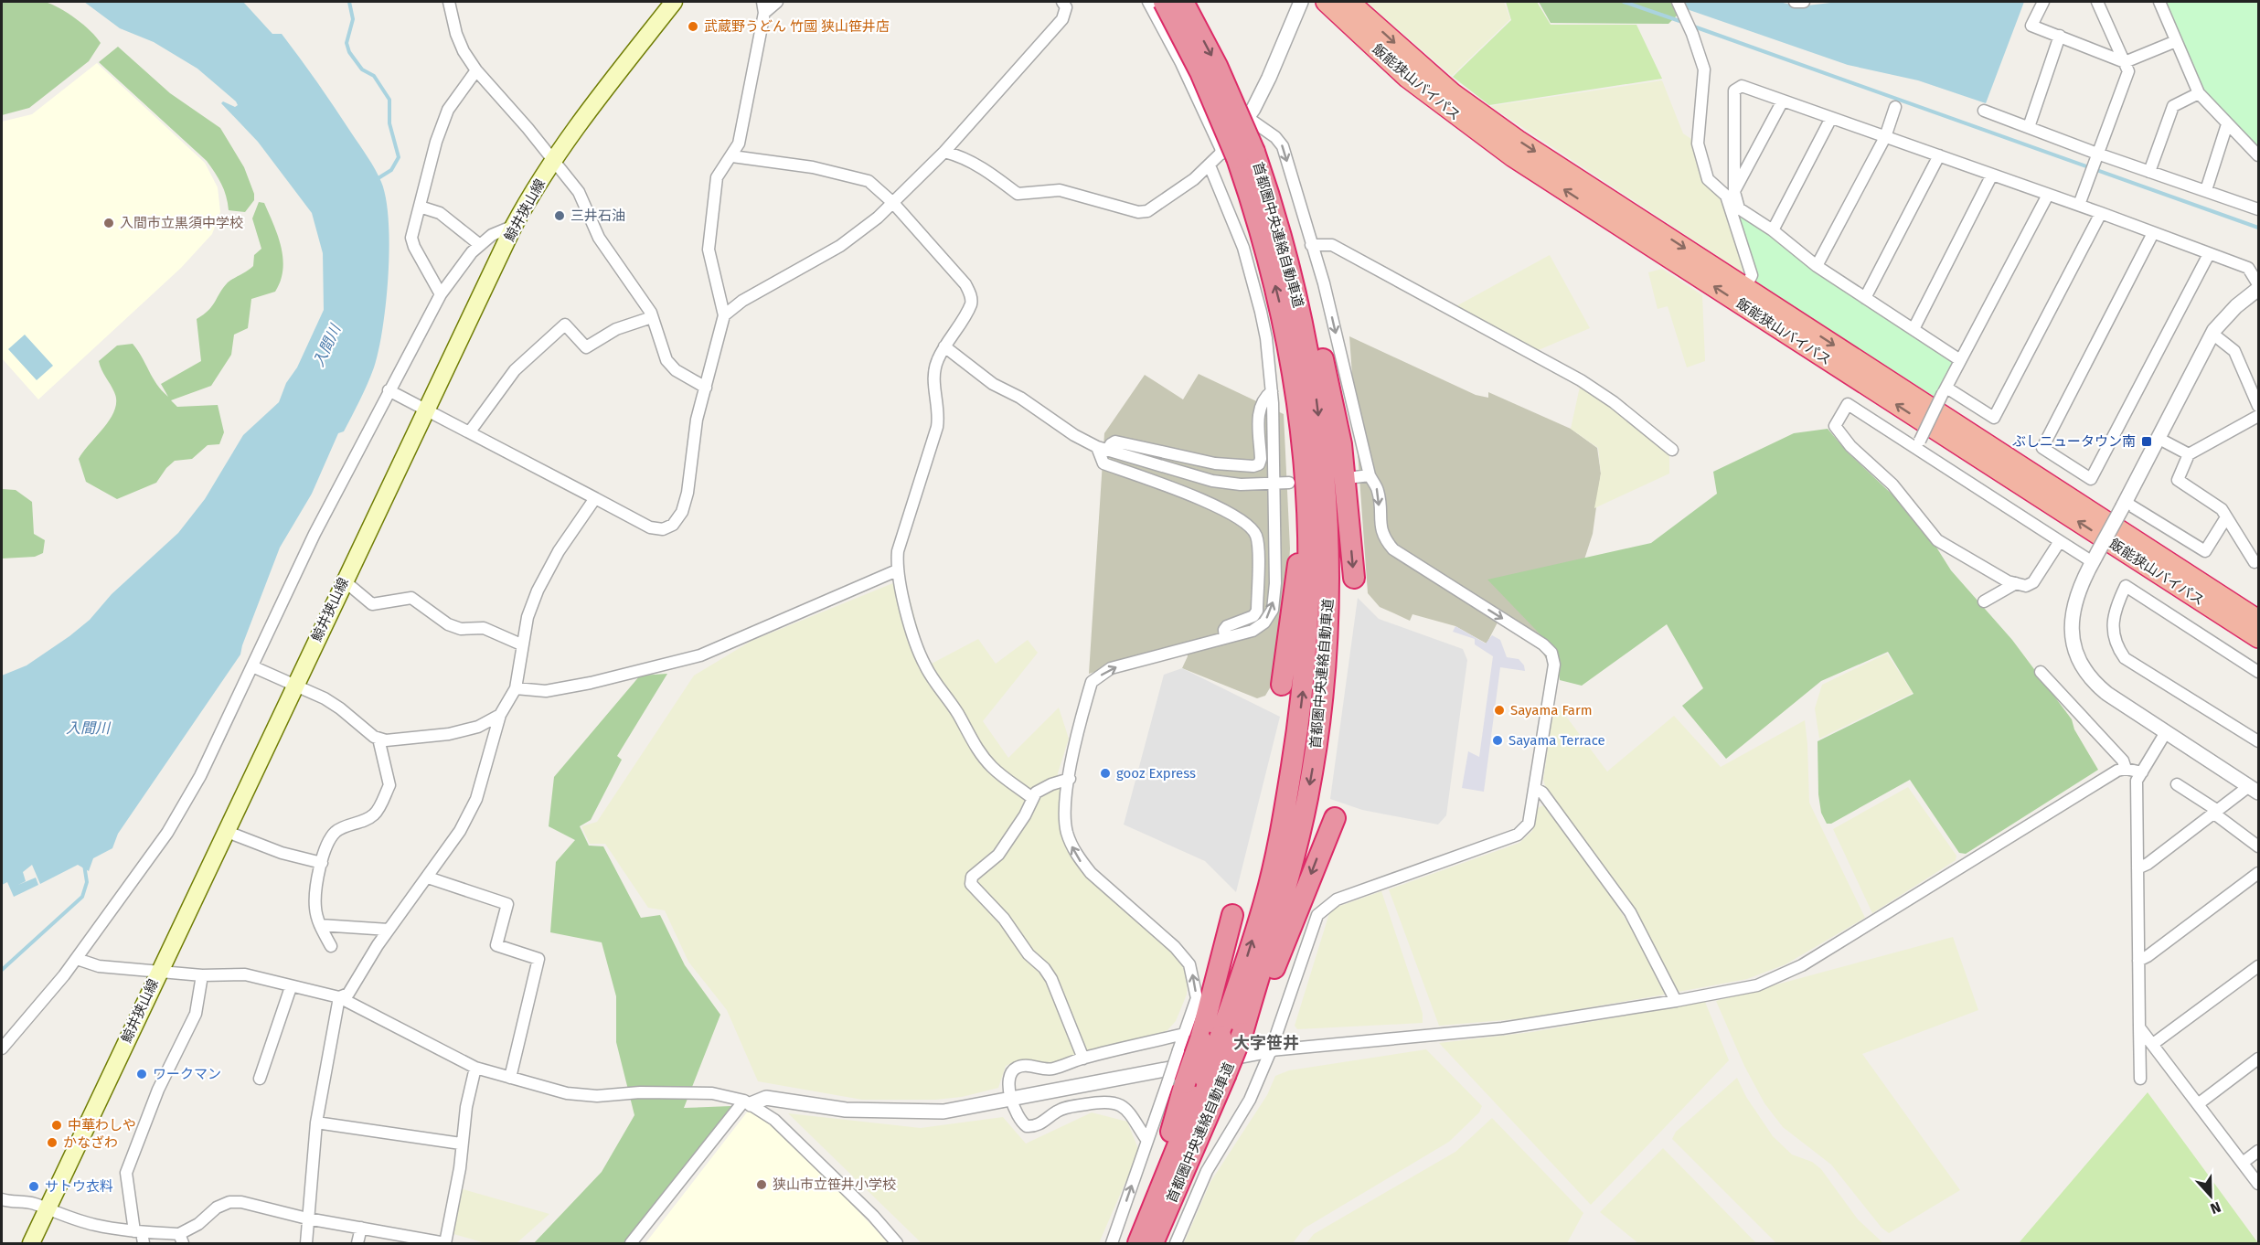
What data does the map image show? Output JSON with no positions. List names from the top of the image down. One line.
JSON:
{"streets":{"highway":["飯能狭山バイパス","首都圏中央連絡自動車道"],"main road":["鯨井狭山線"]},"districts":["大字笹井"],"water":["入間川"],"places":{"other":["武蔵野うどん 竹國 狭山笹井店","三井石油","入間市立黒須中学校","Sayama Farm","Sayama Terrace","gooz Express","ワークマン","中華わしや","かなざわ","狭山市立笹井小学校","サトウ衣料"],"transit":["ぶしニュータウン南"]},"north":"bottom"}
